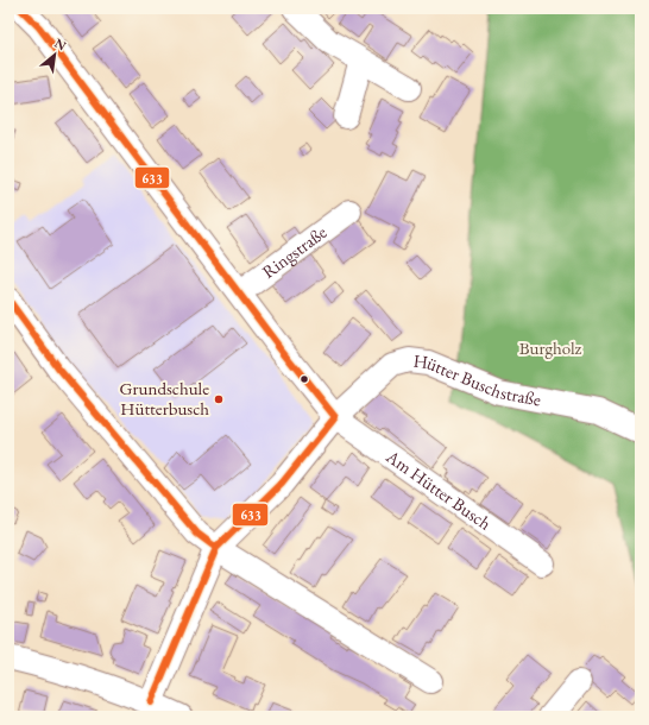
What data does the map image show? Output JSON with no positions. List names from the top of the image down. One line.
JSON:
{"streets":{"street":["Ringstraße","Hütter Buschstraße","Am Hütter Busch"]},"crossings":[["Hütter Buschstraße","Am Hütter Busch"]],"parks":["Burgholz"],"places":["Grundschule Hütterbusch"],"lines":["transit line 633"],"north":"top right"}
